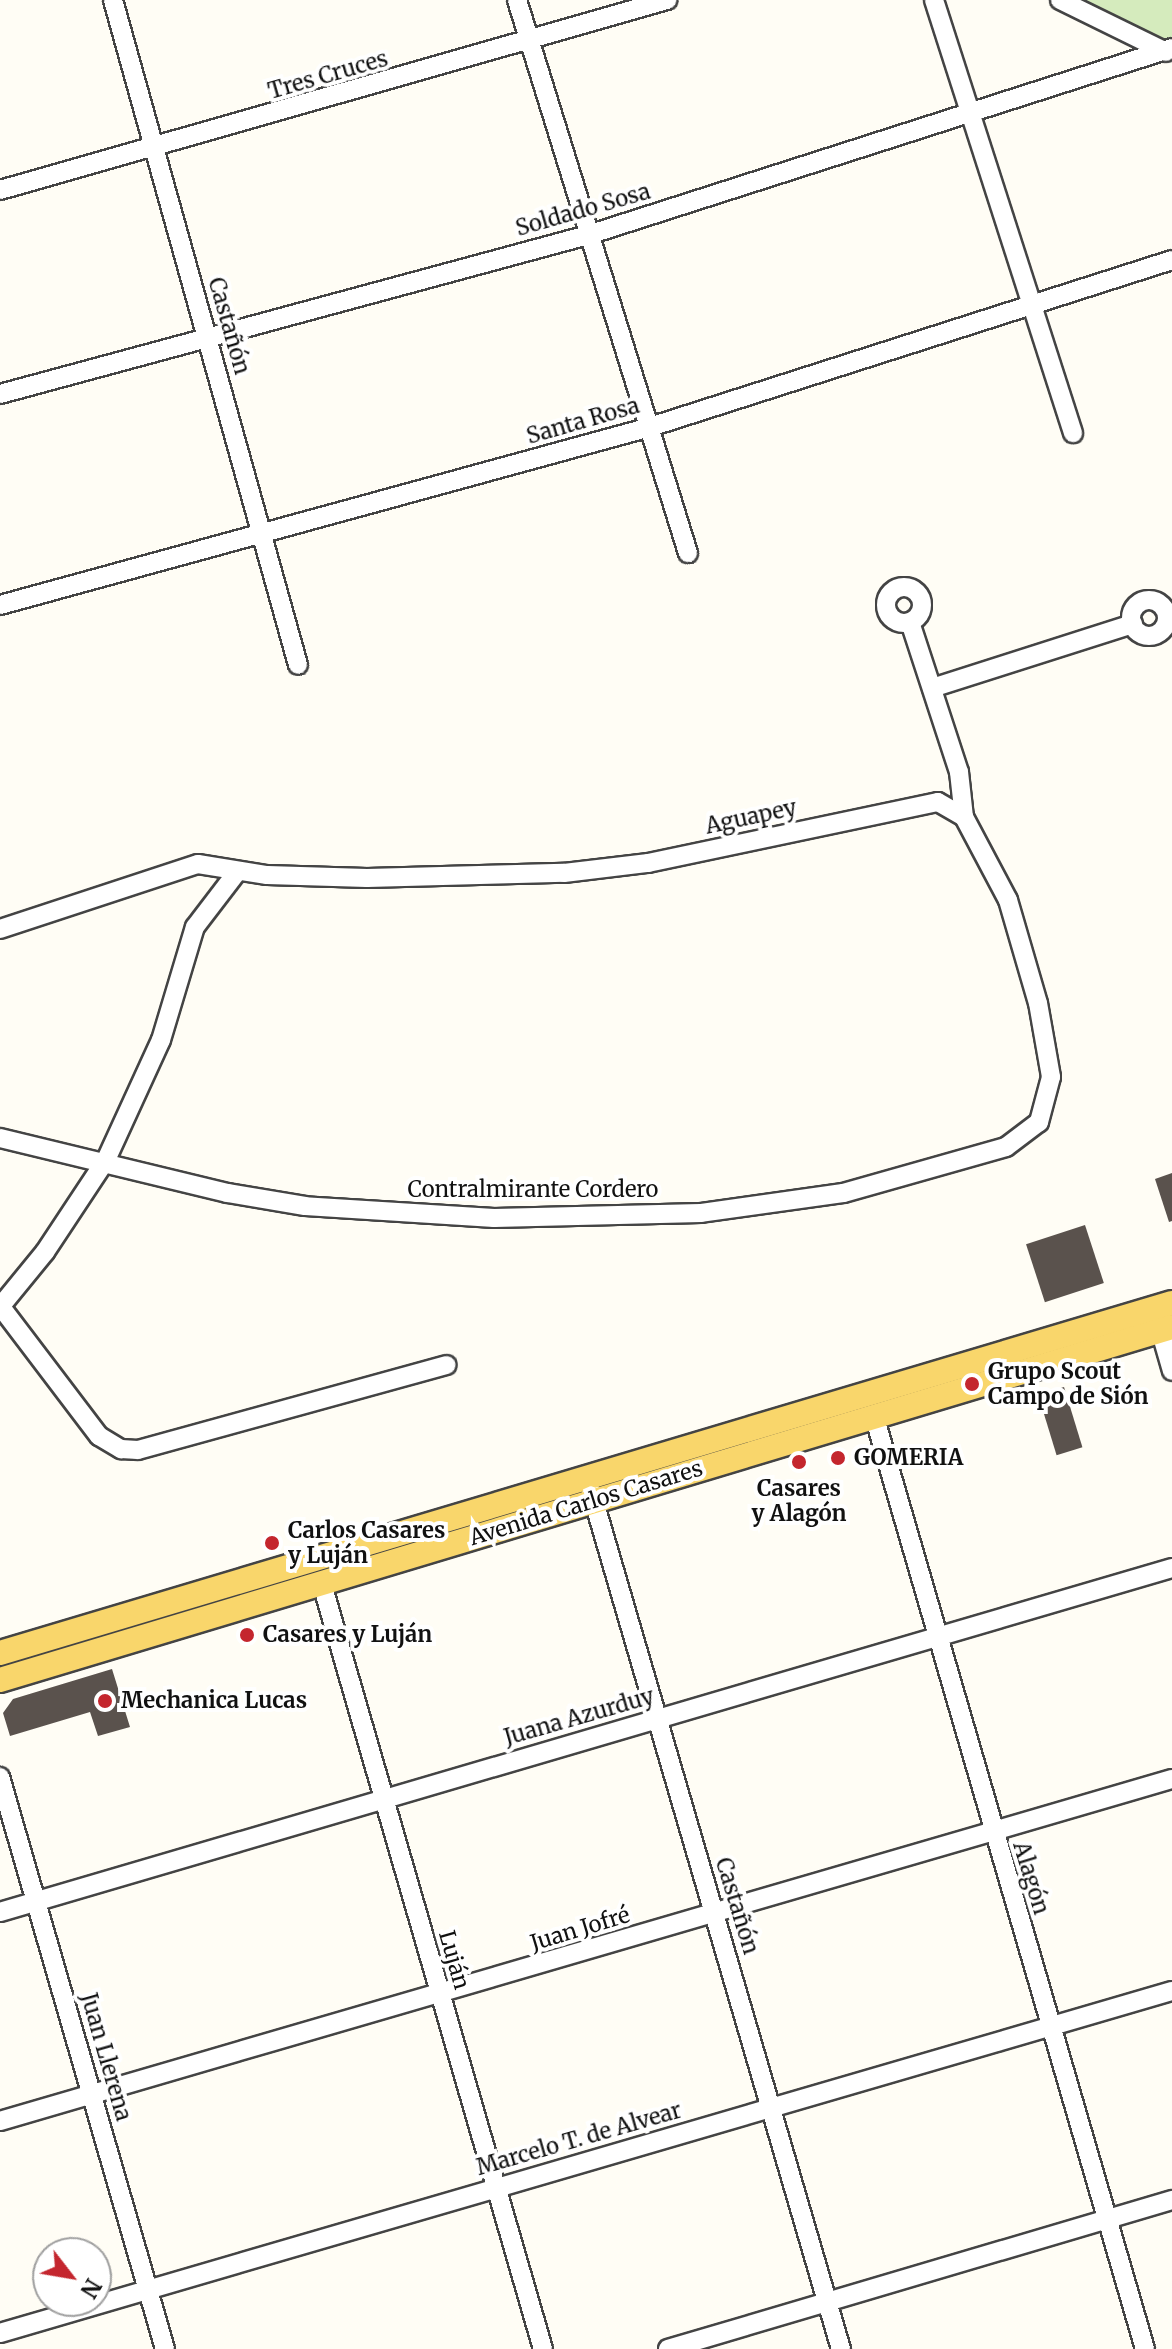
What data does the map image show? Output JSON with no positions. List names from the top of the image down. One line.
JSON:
{"streets":{"main road":["Avenida Carlos Casares"],"street":["Tres Cruces","Soldado Sosa","Castañón","Santa Rosa","Aguapey","Contralmirante Cordero","Juana Azurduy","Alagón","Juan Jofré","Luján","Juan Llerena","Marcelo T. de Alvear"]},"crossings":[["Tres Cruces","Castañón"],["Soldado Sosa","Castañón"],["Castañón","Santa Rosa"],["Castañón","Avenida Carlos Casares"],["Castañón","Juana Azurduy"],["Castañón","Juan Jofré"],["Castañón","Marcelo T. de Alvear"],["Aguapey","Contralmirante Cordero"],["Avenida Carlos Casares","Alagón"],["Avenida Carlos Casares","Luján"],["Juana Azurduy","Alagón"],["Juana Azurduy","Luján"],["Juana Azurduy","Juan Llerena"],["Alagón","Juan Jofré"],["Alagón","Marcelo T. de Alvear"],["Juan Jofré","Luján"],["Juan Jofré","Juan Llerena"],["Luján","Marcelo T. de Alvear"],["Juan Llerena","Marcelo T. de Alvear"]],"places":["Grupo Scout Campo de Sión","GOMERIA","Casares y Alagón","Carlos Casares y Luján","Casares y Luján","Mechanica Lucas"],"north":"bottom right"}
